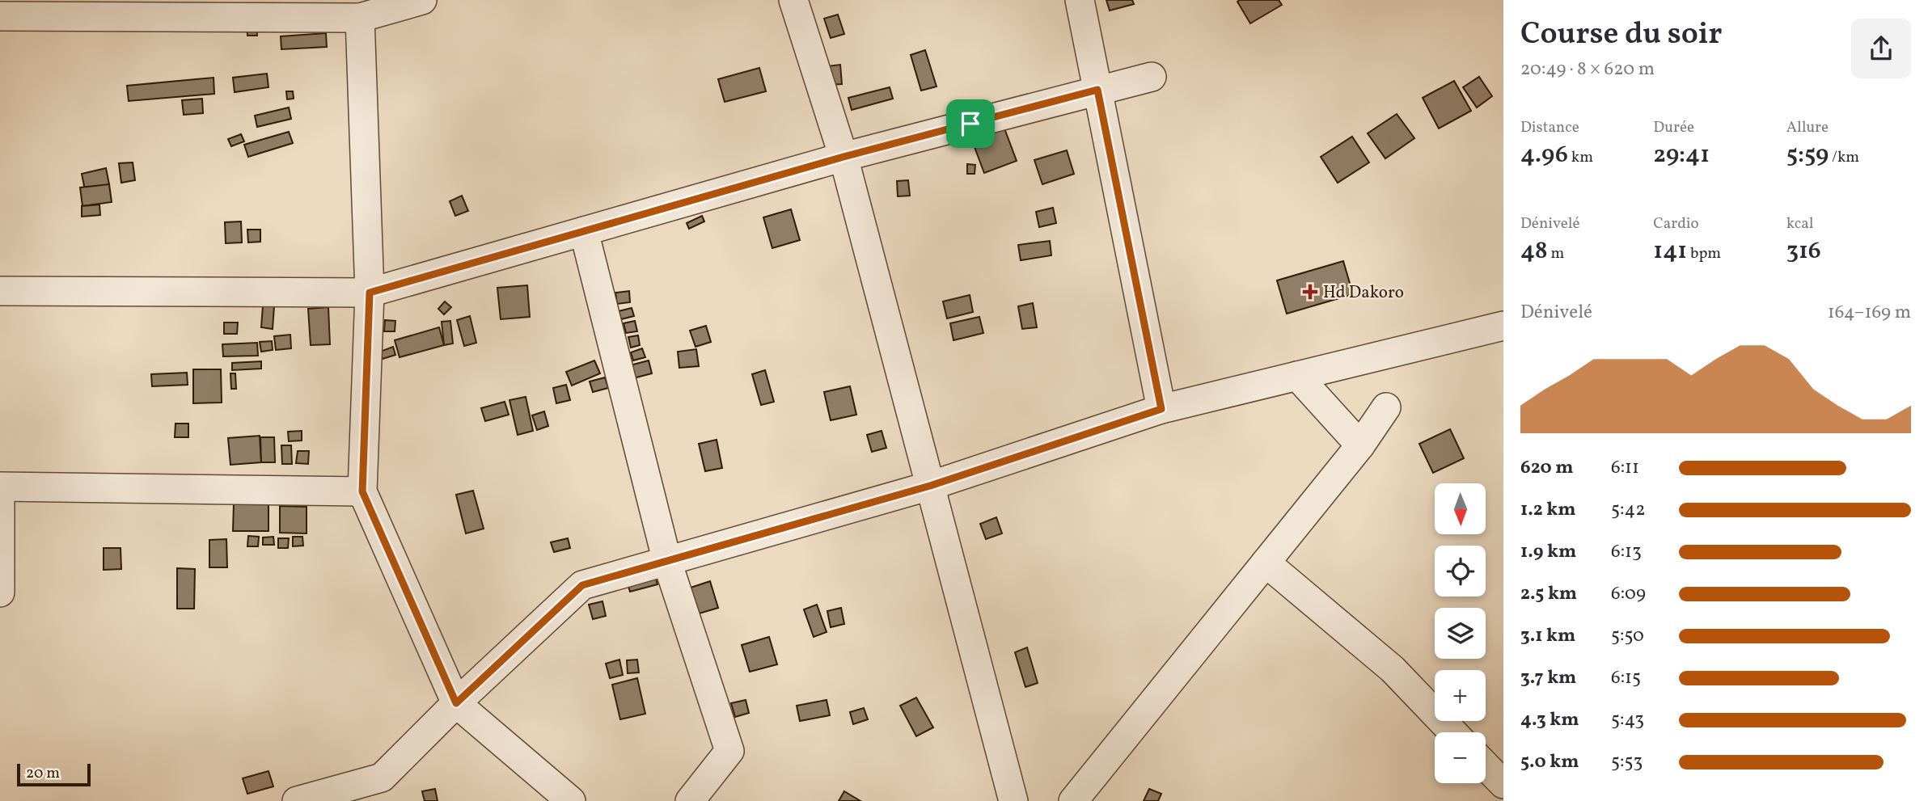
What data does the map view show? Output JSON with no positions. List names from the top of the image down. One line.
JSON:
{"places":{"health":["Hd Dakoro"]},"scale_bar":"20 m","north":"bottom","page":{"heading":["Course du soir","20:49 · 8 × 620 m"],"stats":[["Distance","4.96 km"],["Durée","29:41"],["Allure","5:59 /km"],["Dénivelé","48 m"],["Cardio","141 bpm"],["kcal","316"]],"chart":["Dénivelé","164–169 m"],"list":[{"name":"620 m","note":"6:11"},{"name":"1.2 km","note":"5:42"},{"name":"1.9 km","note":"6:13"},{"name":"2.5 km","note":"6:09"},{"name":"3.1 km","note":"5:50"},{"name":"3.7 km","note":"6:15"},{"name":"4.3 km","note":"5:43"},{"name":"5.0 km","note":"5:53"}],"map_buttons":["+","−"],"scale":"20 m"}}
